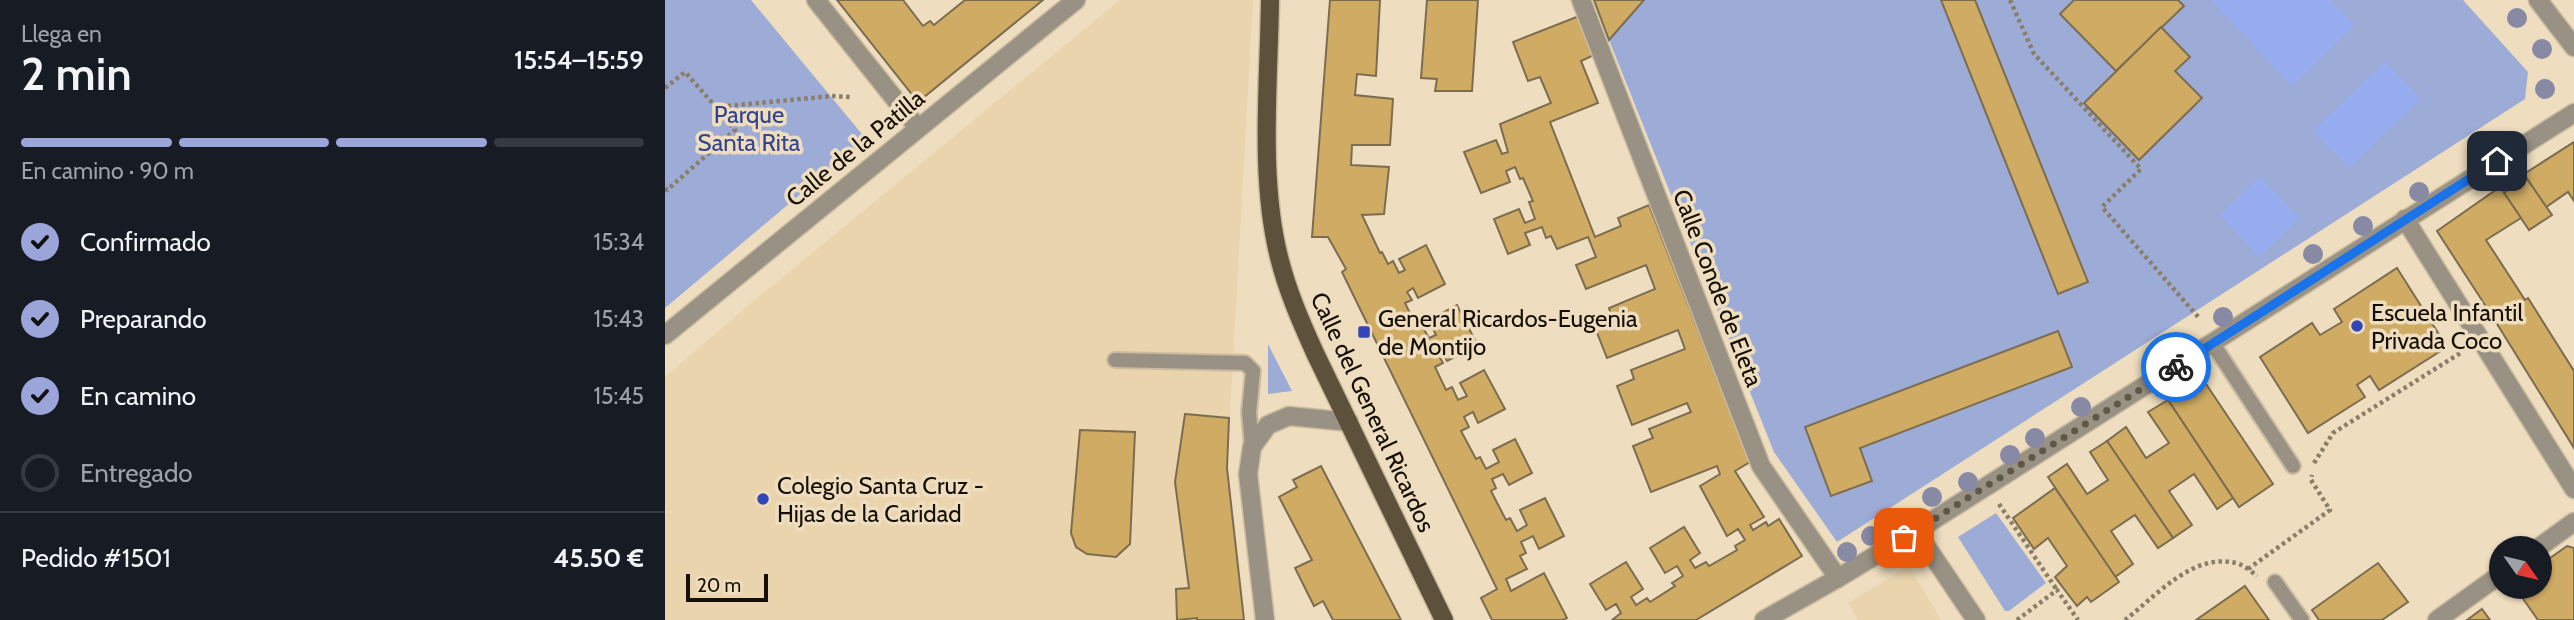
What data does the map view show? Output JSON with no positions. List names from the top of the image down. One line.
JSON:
{"streets":{"main road":["Calle del General Ricardos"],"street":["Calle de la Patilla","Calle Conde de Eleta"]},"parks":["Parque Santa Rita"],"places":{"other":["Escuela Infantil Privada Coco","Colegio Santa Cruz - Hijas de la Caridad"],"transit":["General Ricardos-Eugenia de Montijo"]},"scale_bar":"20 m","north":"bottom right","page":{"heading":["2 min","Llega en","15:54–15:59"],"panel":["Pedido #1501","45.50 €"],"bar":"En camino · 90 m","list":[["Confirmado","15:34"],["Preparando","15:43"],["En camino","15:45"],"Entregado"],"scale":"20 m"}}
